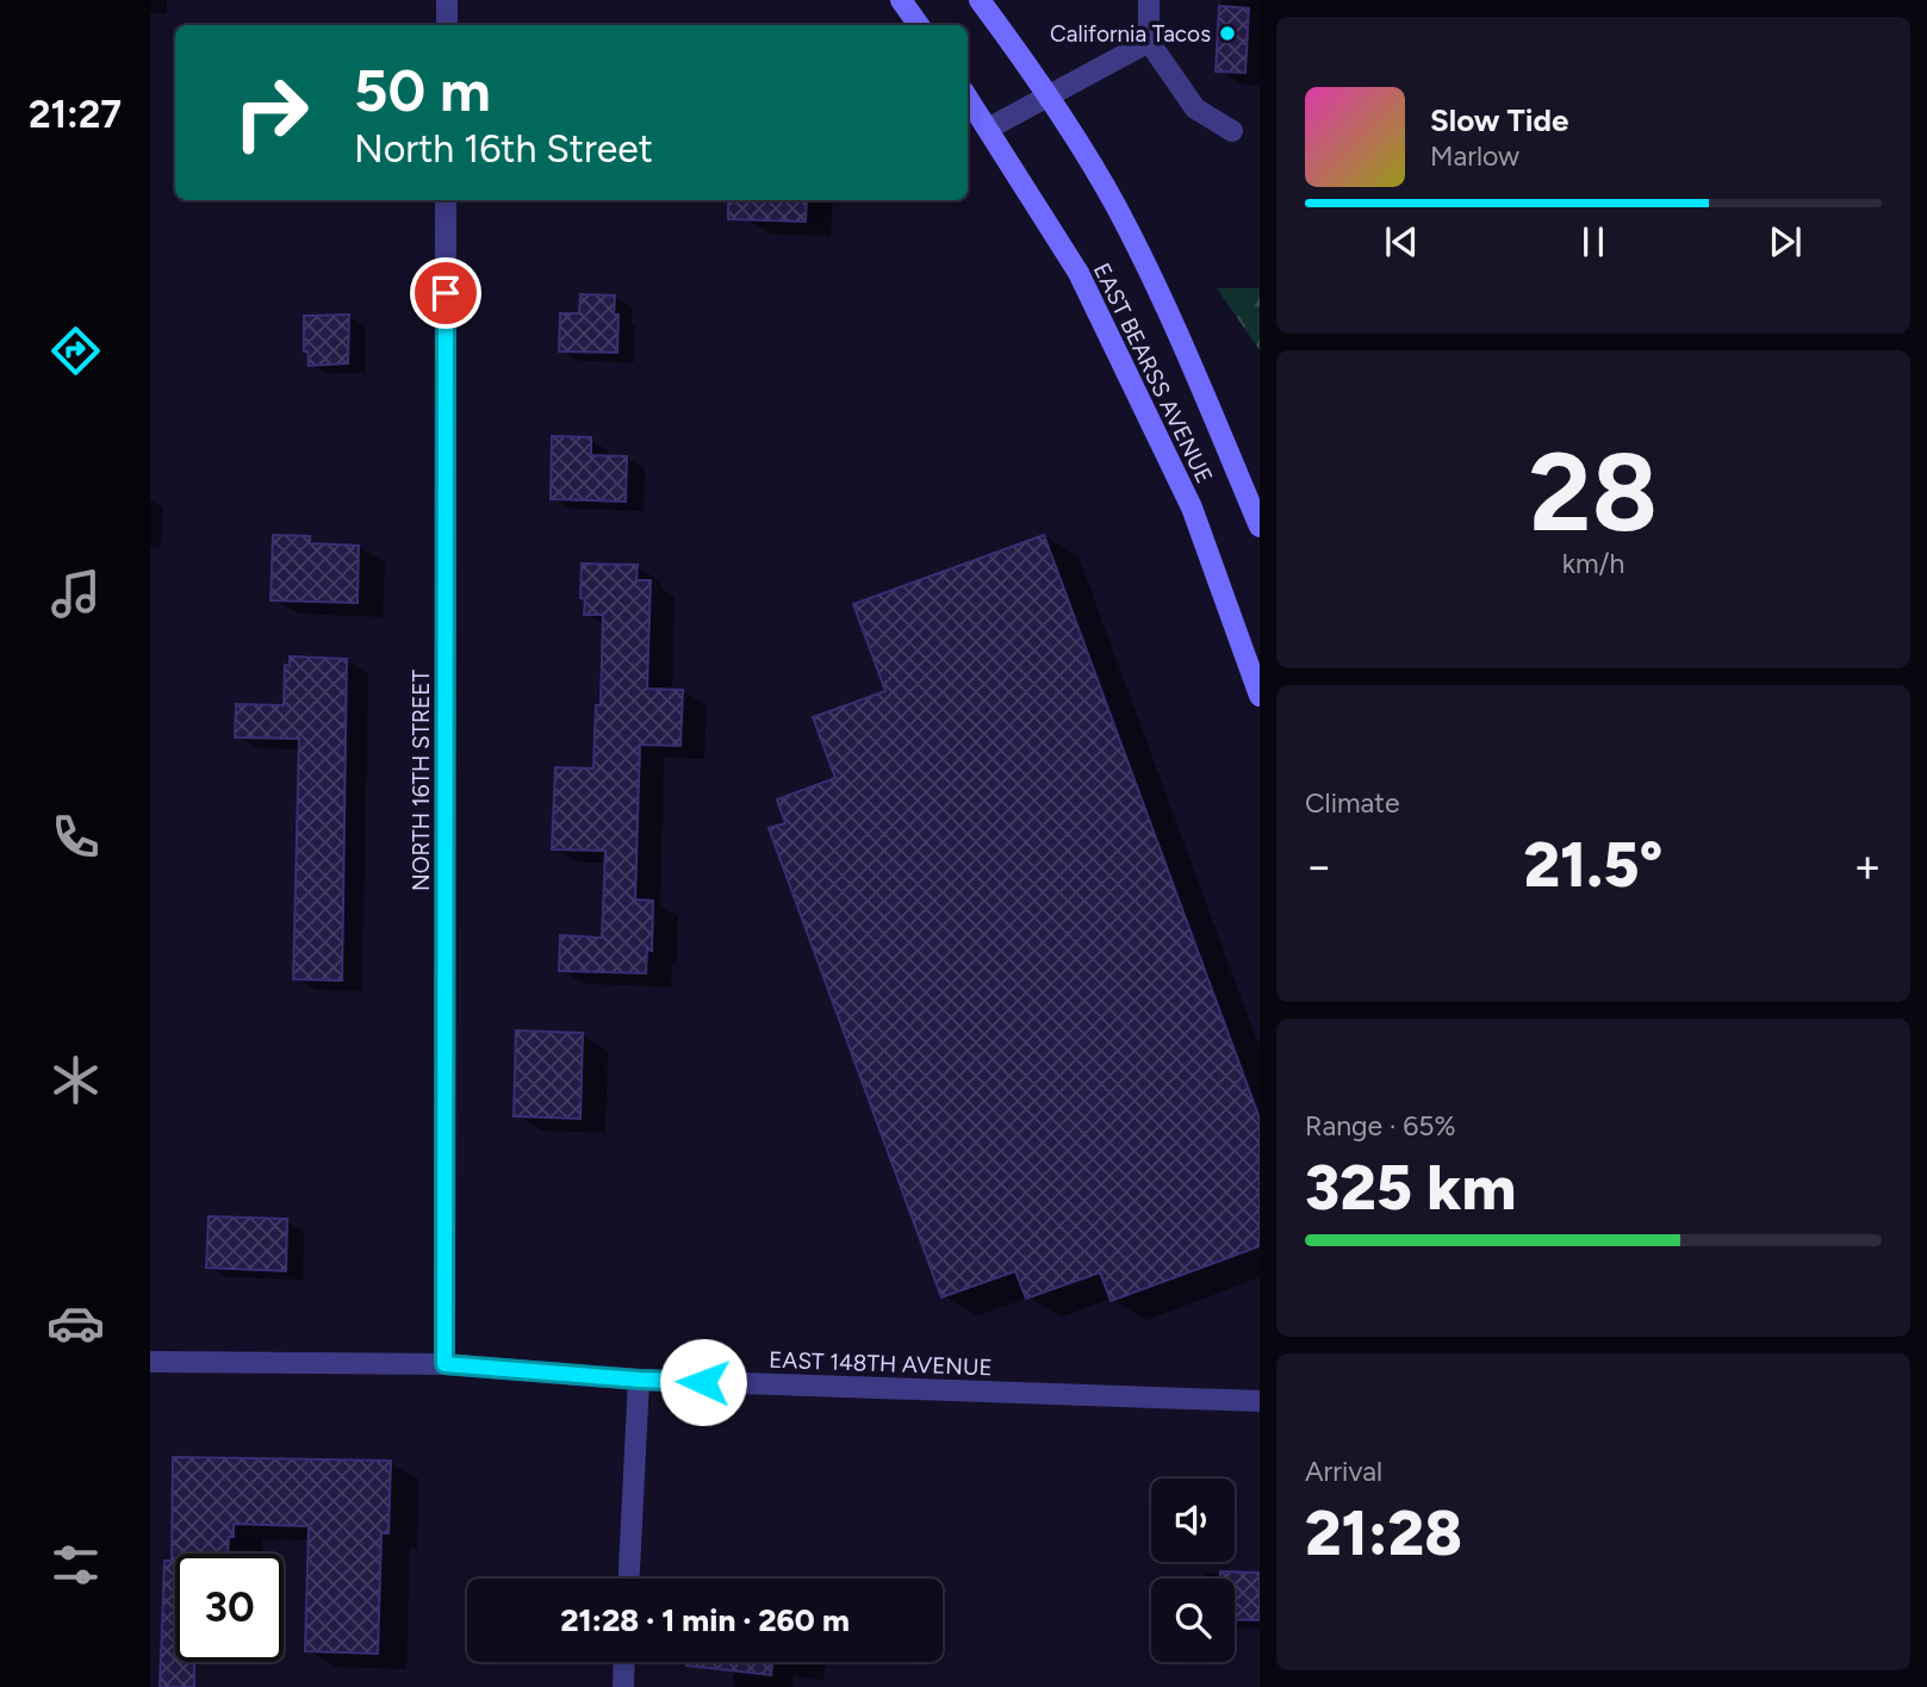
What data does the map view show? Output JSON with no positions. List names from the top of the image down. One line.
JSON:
{"streets":{"main road":["EAST BEARSS AVENUE"],"street":["NORTH 16TH STREET","EAST 148TH AVENUE"]},"crossings":[["NORTH 16TH STREET","EAST 148TH AVENUE"]],"places":["California Tacos"],"page":{"tabs":"21:27","turn":["50 m","North 16th Street"],"song":["Slow Tide","Marlow"],"tile":[["28","km/h"],"Climate",["Range · 65%","325 km"],["Arrival","21:28"]],"heat":["−","21.5°","+"],"limit":"30","trip":"21:28 · 1 min · 260 m"}}
